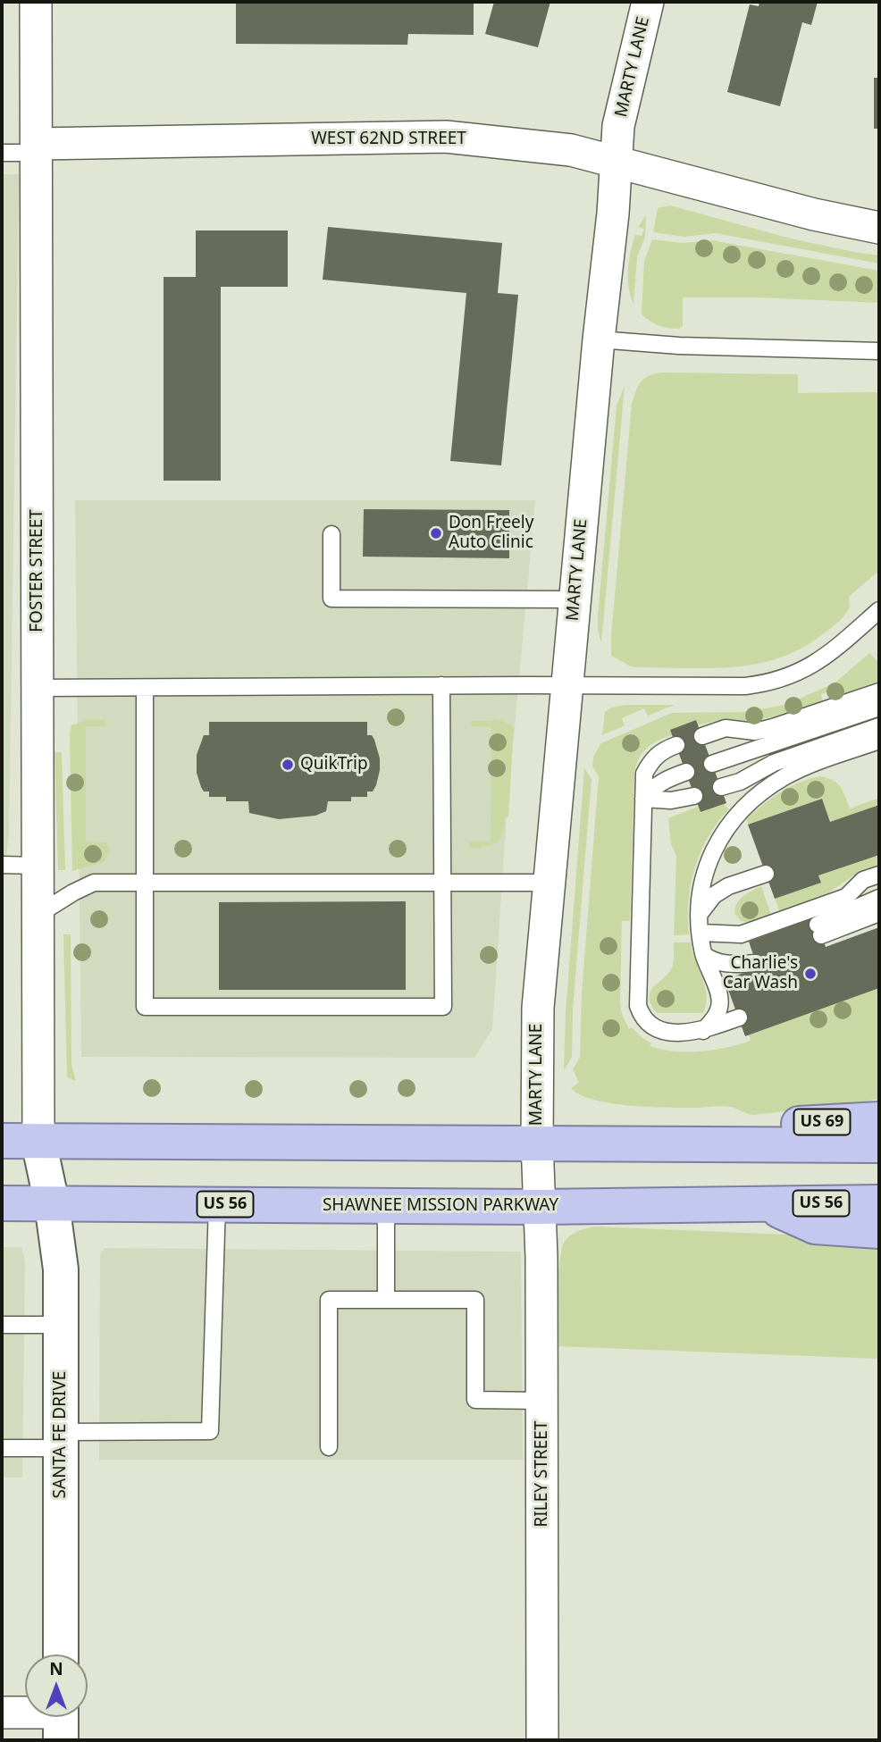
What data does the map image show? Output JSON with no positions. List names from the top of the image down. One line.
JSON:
{"streets":{"highway":["US 69","US 56","SHAWNEE MISSION PARKWAY"],"street":["MARTY LANE","WEST 62ND STREET","FOSTER STREET","SANTA FE DRIVE","RILEY STREET"]},"crossings":[["MARTY LANE","WEST 62ND STREET"],["MARTY LANE","SHAWNEE MISSION PARKWAY"],["MARTY LANE","RILEY STREET"],["WEST 62ND STREET","FOSTER STREET"],["FOSTER STREET","SANTA FE DRIVE"],["SHAWNEE MISSION PARKWAY","SANTA FE DRIVE"],["SHAWNEE MISSION PARKWAY","RILEY STREET"]],"places":["Don Freely Auto Clinic","QuikTrip","Charlie's Car Wash"],"north":"top"}
